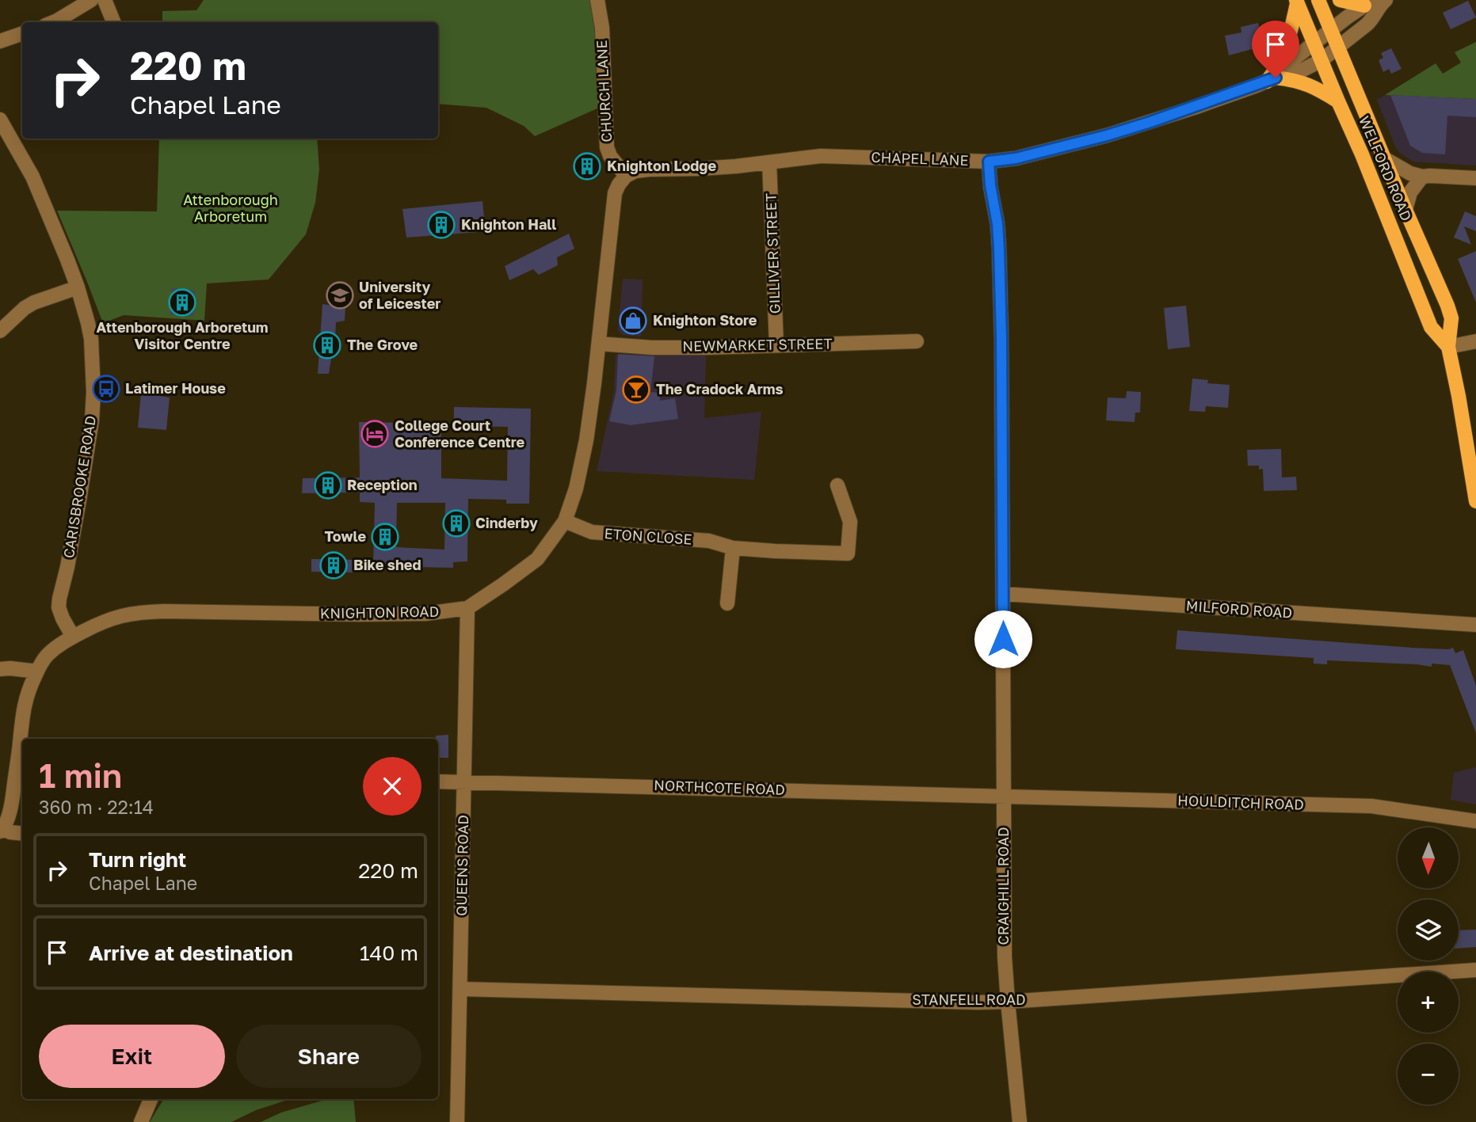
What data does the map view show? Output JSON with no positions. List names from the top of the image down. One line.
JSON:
{"streets":{"main road":["WELFORD ROAD"],"street":["CHURCH LANE","CHAPEL LANE","GILLIVER STREET","NEWMARKET STREET","CARISBROOKE ROAD","ETON CLOSE","MILFORD ROAD","KNIGHTON ROAD","NORTHCOTE ROAD","HOULDITCH ROAD","QUEENS ROAD","CRAIGHILL ROAD","STANFELL ROAD"]},"crossings":[["CHURCH LANE","CHAPEL LANE"],["CHURCH LANE","KNIGHTON ROAD"],["CHAPEL LANE","WELFORD ROAD"],["CHAPEL LANE","GILLIVER STREET"],["CHAPEL LANE","KNIGHTON ROAD"],["CHAPEL LANE","CRAIGHILL ROAD"],["GILLIVER STREET","NEWMARKET STREET"],["NEWMARKET STREET","KNIGHTON ROAD"],["CARISBROOKE ROAD","KNIGHTON ROAD"],["ETON CLOSE","KNIGHTON ROAD"],["MILFORD ROAD","CRAIGHILL ROAD"],["KNIGHTON ROAD","QUEENS ROAD"],["NORTHCOTE ROAD","HOULDITCH ROAD"],["NORTHCOTE ROAD","QUEENS ROAD"],["NORTHCOTE ROAD","CRAIGHILL ROAD"],["HOULDITCH ROAD","CRAIGHILL ROAD"],["QUEENS ROAD","STANFELL ROAD"],["CRAIGHILL ROAD","STANFELL ROAD"]],"parks":["Attenborough Arboretum"],"places":{"building":["Knighton Lodge","Knighton Hall","Attenborough Arboretum Visitor Centre","The Grove","Reception","Cinderby","Towle","Bike shed"],"school or university":["University of Leicester"],"shop":["Knighton Store"],"bus stop":["Latimer House"],"bar":["The Cradock Arms"],"hotel":["College Court Conference Centre"]},"north":"bottom","page":{"turn":["220 m","Chapel Lane"],"heading":["1 min","360 m · 22:14"],"map_buttons":["+","−"],"list":[{"name":"Turn right","note":"Chapel Lane","value":"220 m"},{"name":"Arrive at destination","value":"140 m"}],"buttons":["Exit","Share"]}}
